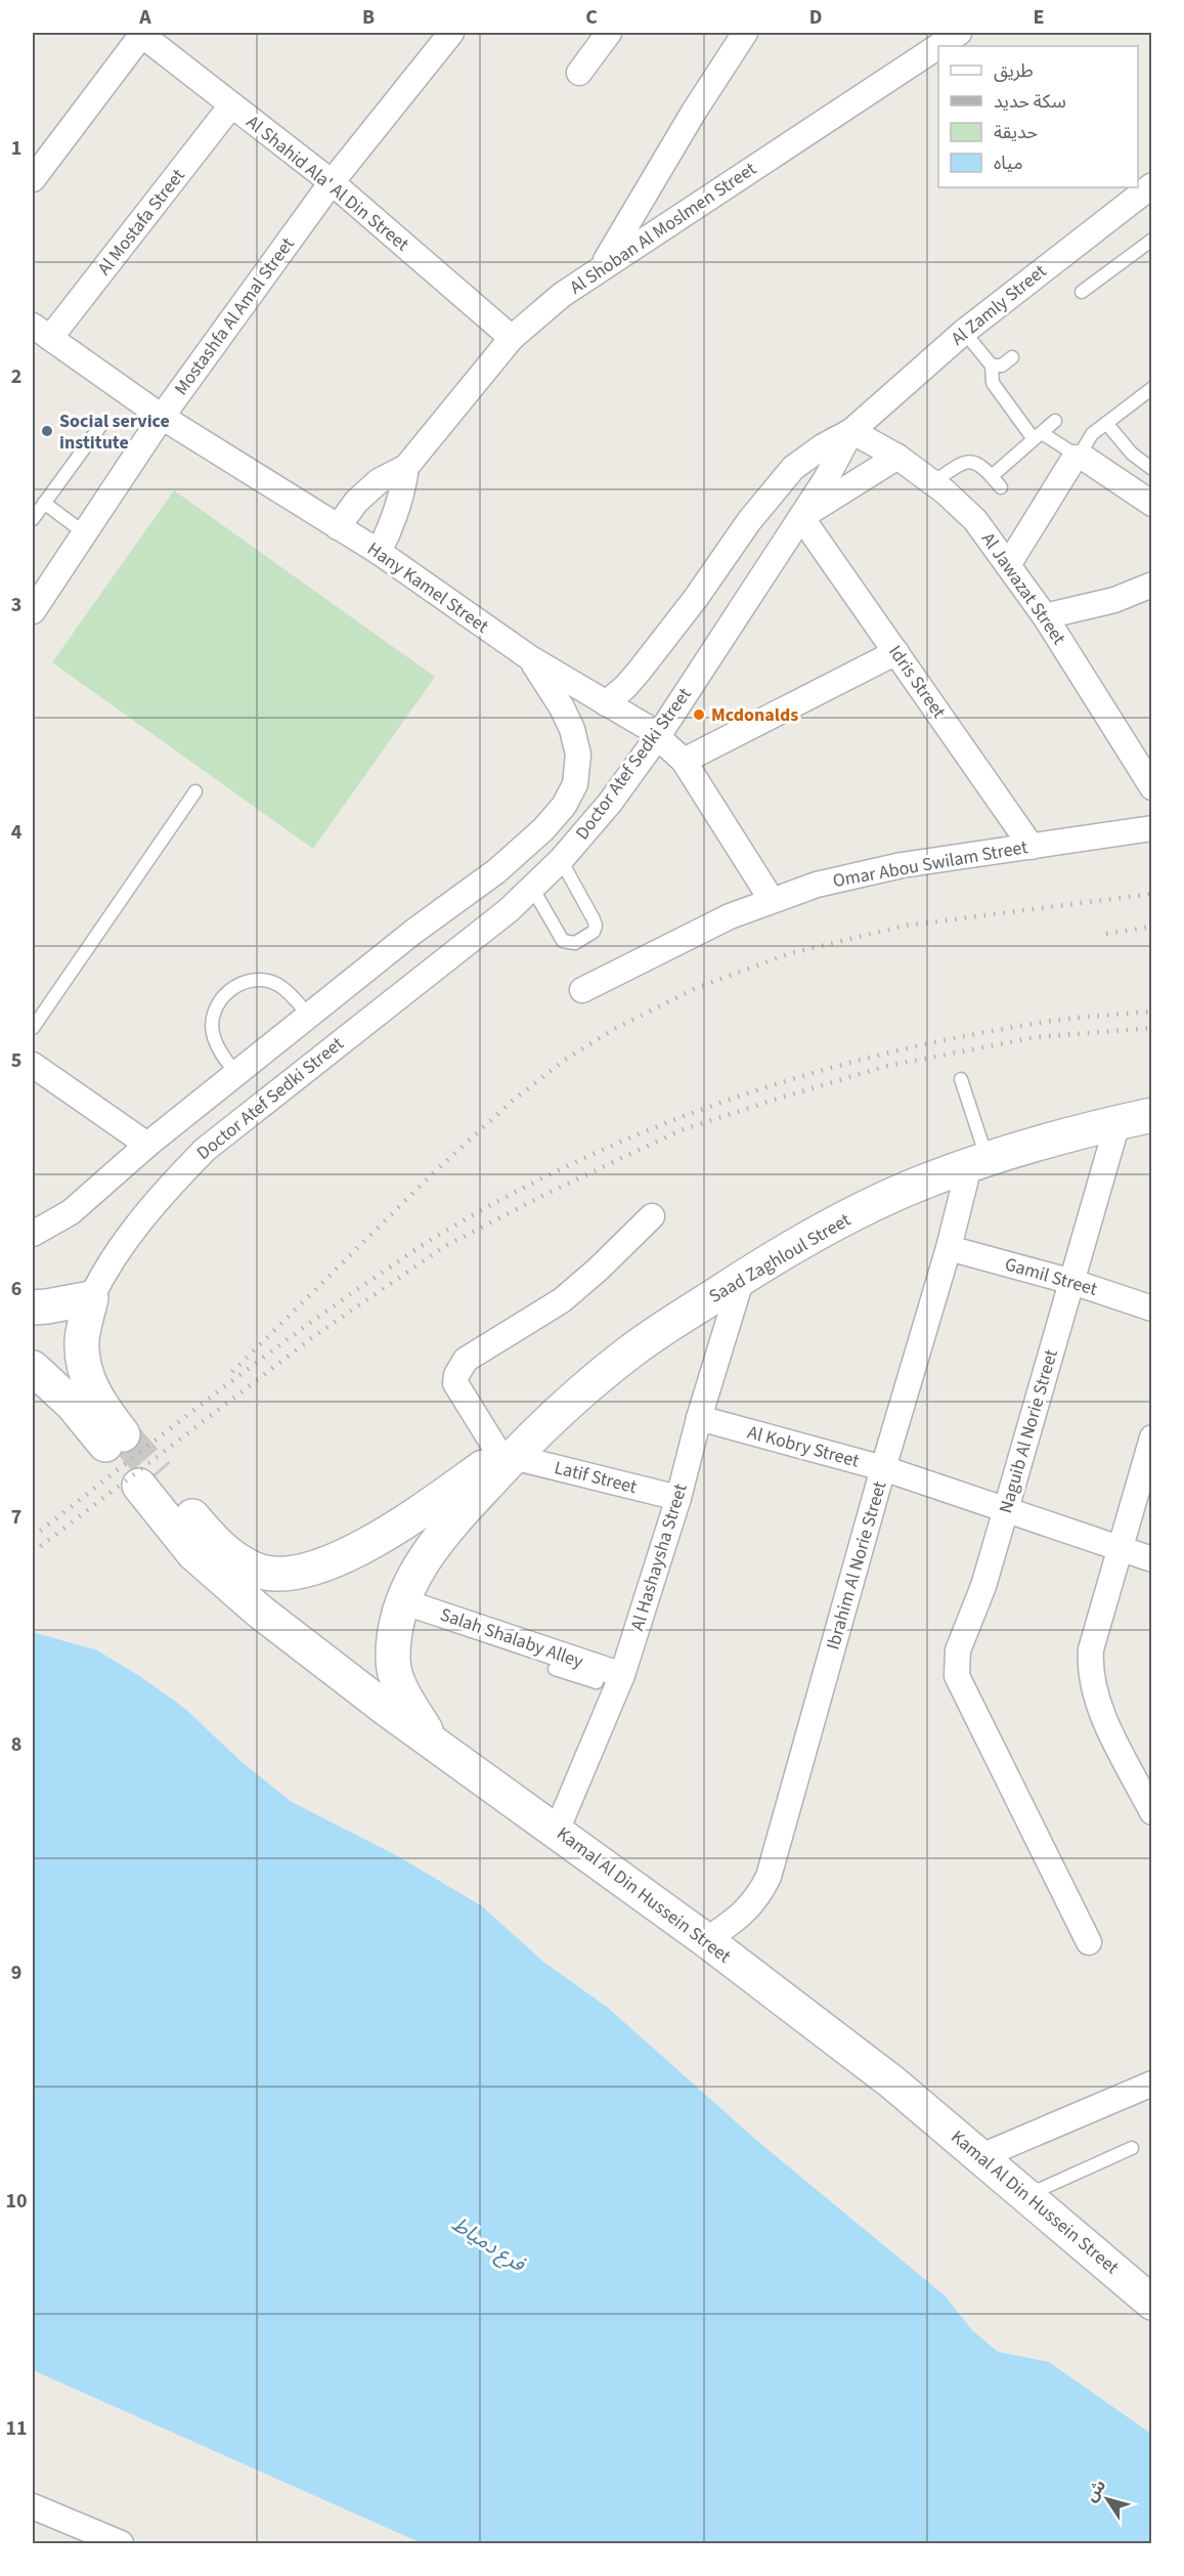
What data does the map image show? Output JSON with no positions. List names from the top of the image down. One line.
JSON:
{"streets":{"main road":["Doctor Atef Sedki Street","Saad Zaghloul Street","Kamal Al Din Hussein Street"],"street":["Al Shahid Ala' Al Din Street","Al Mostafa Street","Al Shoban Al Moslmen Street","Al Zamly Street","Mostashfa Al Amal Street","Hany Kamel Street","Al Jawazat Street","Idris Street","Omar Abou Swilam Street","Gamil Street","Naguib Al Norie Street","Al Kobry Street","Latif Street","Al Hashaysha Street","Ibrahim Al Norie Street","Salah Shalaby Alley"]},"crossings":[["Al Shahid Ala' Al Din Street","Al Mostafa Street"],["Al Shahid Ala' Al Din Street","Al Shoban Al Moslmen Street"],["Al Shahid Ala' Al Din Street","Mostashfa Al Amal Street"],["Al Mostafa Street","Hany Kamel Street"],["Al Shoban Al Moslmen Street","Hany Kamel Street"],["Al Zamly Street","Al Jawazat Street"],["Al Zamly Street","Doctor Atef Sedki Street"],["Mostashfa Al Amal Street","Hany Kamel Street"],["Hany Kamel Street","Doctor Atef Sedki Street"],["Hany Kamel Street","Omar Abou Swilam Street"],["Al Jawazat Street","Doctor Atef Sedki Street"],["Idris Street","Doctor Atef Sedki Street"],["Idris Street","Omar Abou Swilam Street"],["Saad Zaghloul Street","Naguib Al Norie Street"],["Saad Zaghloul Street","Latif Street"],["Saad Zaghloul Street","Al Hashaysha Street"],["Saad Zaghloul Street","Ibrahim Al Norie Street"],["Saad Zaghloul Street","Salah Shalaby Alley"],["Saad Zaghloul Street","Kamal Al Din Hussein Street"],["Gamil Street","Naguib Al Norie Street"],["Gamil Street","Ibrahim Al Norie Street"],["Naguib Al Norie Street","Al Kobry Street"],["Al Kobry Street","Al Hashaysha Street"],["Al Kobry Street","Ibrahim Al Norie Street"],["Latif Street","Al Hashaysha Street"],["Al Hashaysha Street","Salah Shalaby Alley"],["Al Hashaysha Street","Kamal Al Din Hussein Street"],["Ibrahim Al Norie Street","Kamal Al Din Hussein Street"]],"water":["فرع دمياط"],"places":["Social service institute","Mcdonalds"],"legend":["طريق","سكة حديد","حديقة","مياه"],"north":"top left","grid":{"columns":["A","B","C","D","E"],"rows":["1","2","3","4","5","6","7","8","9","10","11"]}}
